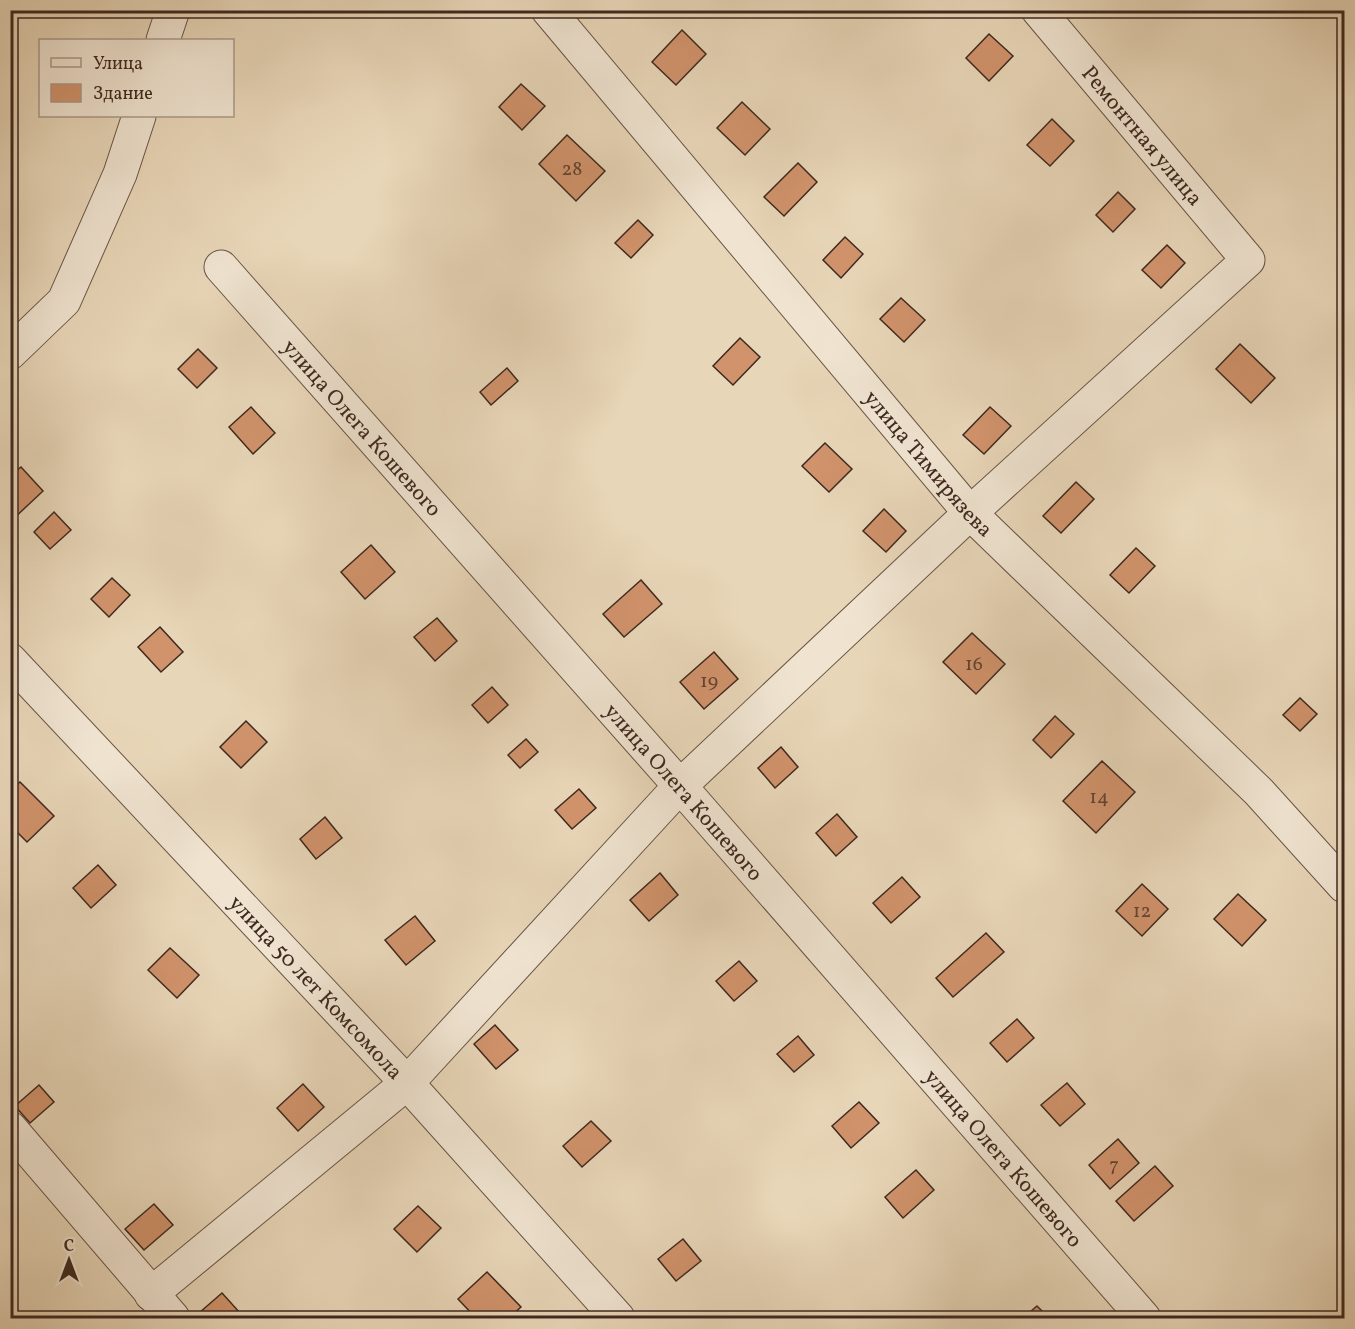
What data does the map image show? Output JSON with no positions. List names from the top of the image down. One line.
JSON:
{"streets":{"street":["Ремонтная улица","улица Олега Кошевого","улица Тимирязева","улица 50 лет Комсомола"]},"crossings":[["Ремонтная улица","улица Тимирязева"]],"house_numbers":["28","16","19","14","12","7"],"legend":["Улица","Здание"],"north":"top"}
